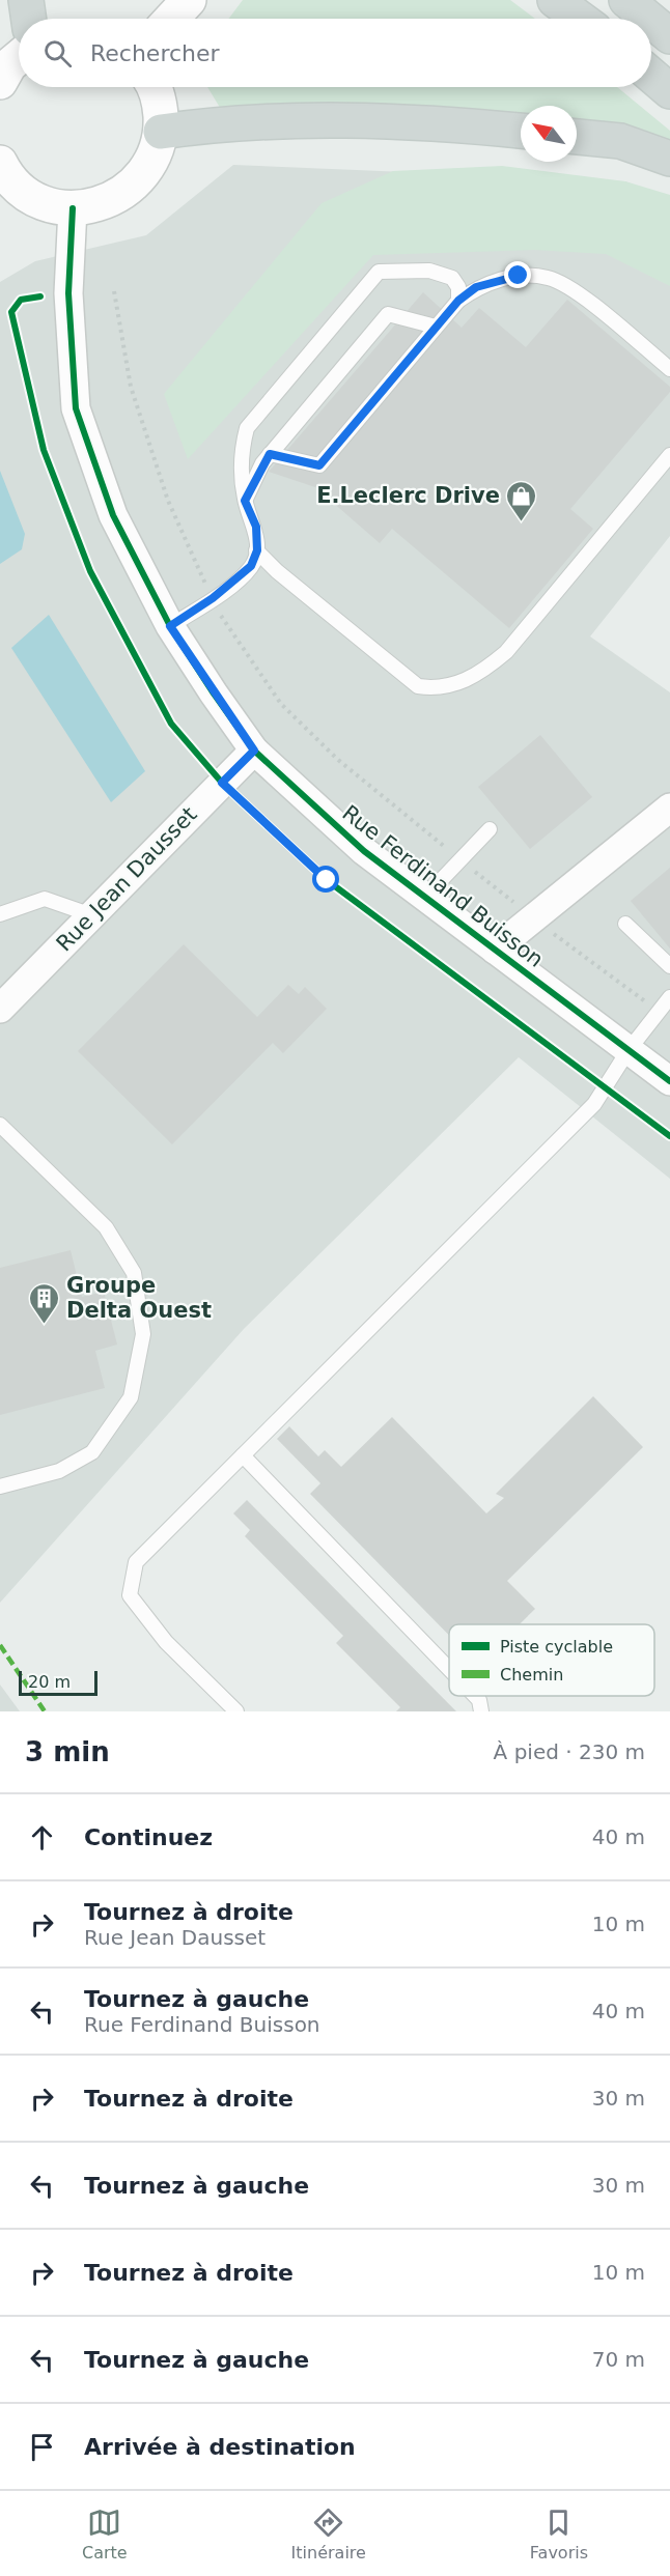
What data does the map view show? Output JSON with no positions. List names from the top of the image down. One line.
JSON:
{"streets":{"street":["Rue Jean Dausset","Rue Ferdinand Buisson"]},"crossings":[["Rue Jean Dausset","Rue Ferdinand Buisson"]],"places":{"shop":["E.Leclerc Drive"],"building":["Groupe Delta Ouest"]},"legend":["Piste cyclable","Chemin"],"scale_bar":"20 m","north":"top left","page":{"search":"Rechercher","scale":"20 m","heading":["3 min","À pied · 230 m"],"list":[["Continuez","40 m"],["Tournez à droite","Rue Jean Dausset","10 m"],["Tournez à gauche","Rue Ferdinand Buisson","40 m"],["Tournez à droite","30 m"],["Tournez à gauche","30 m"],["Tournez à droite","10 m"],["Tournez à gauche","70 m"],"Arrivée à destination"],"nav":["Carte","Itinéraire","Favoris"]}}
